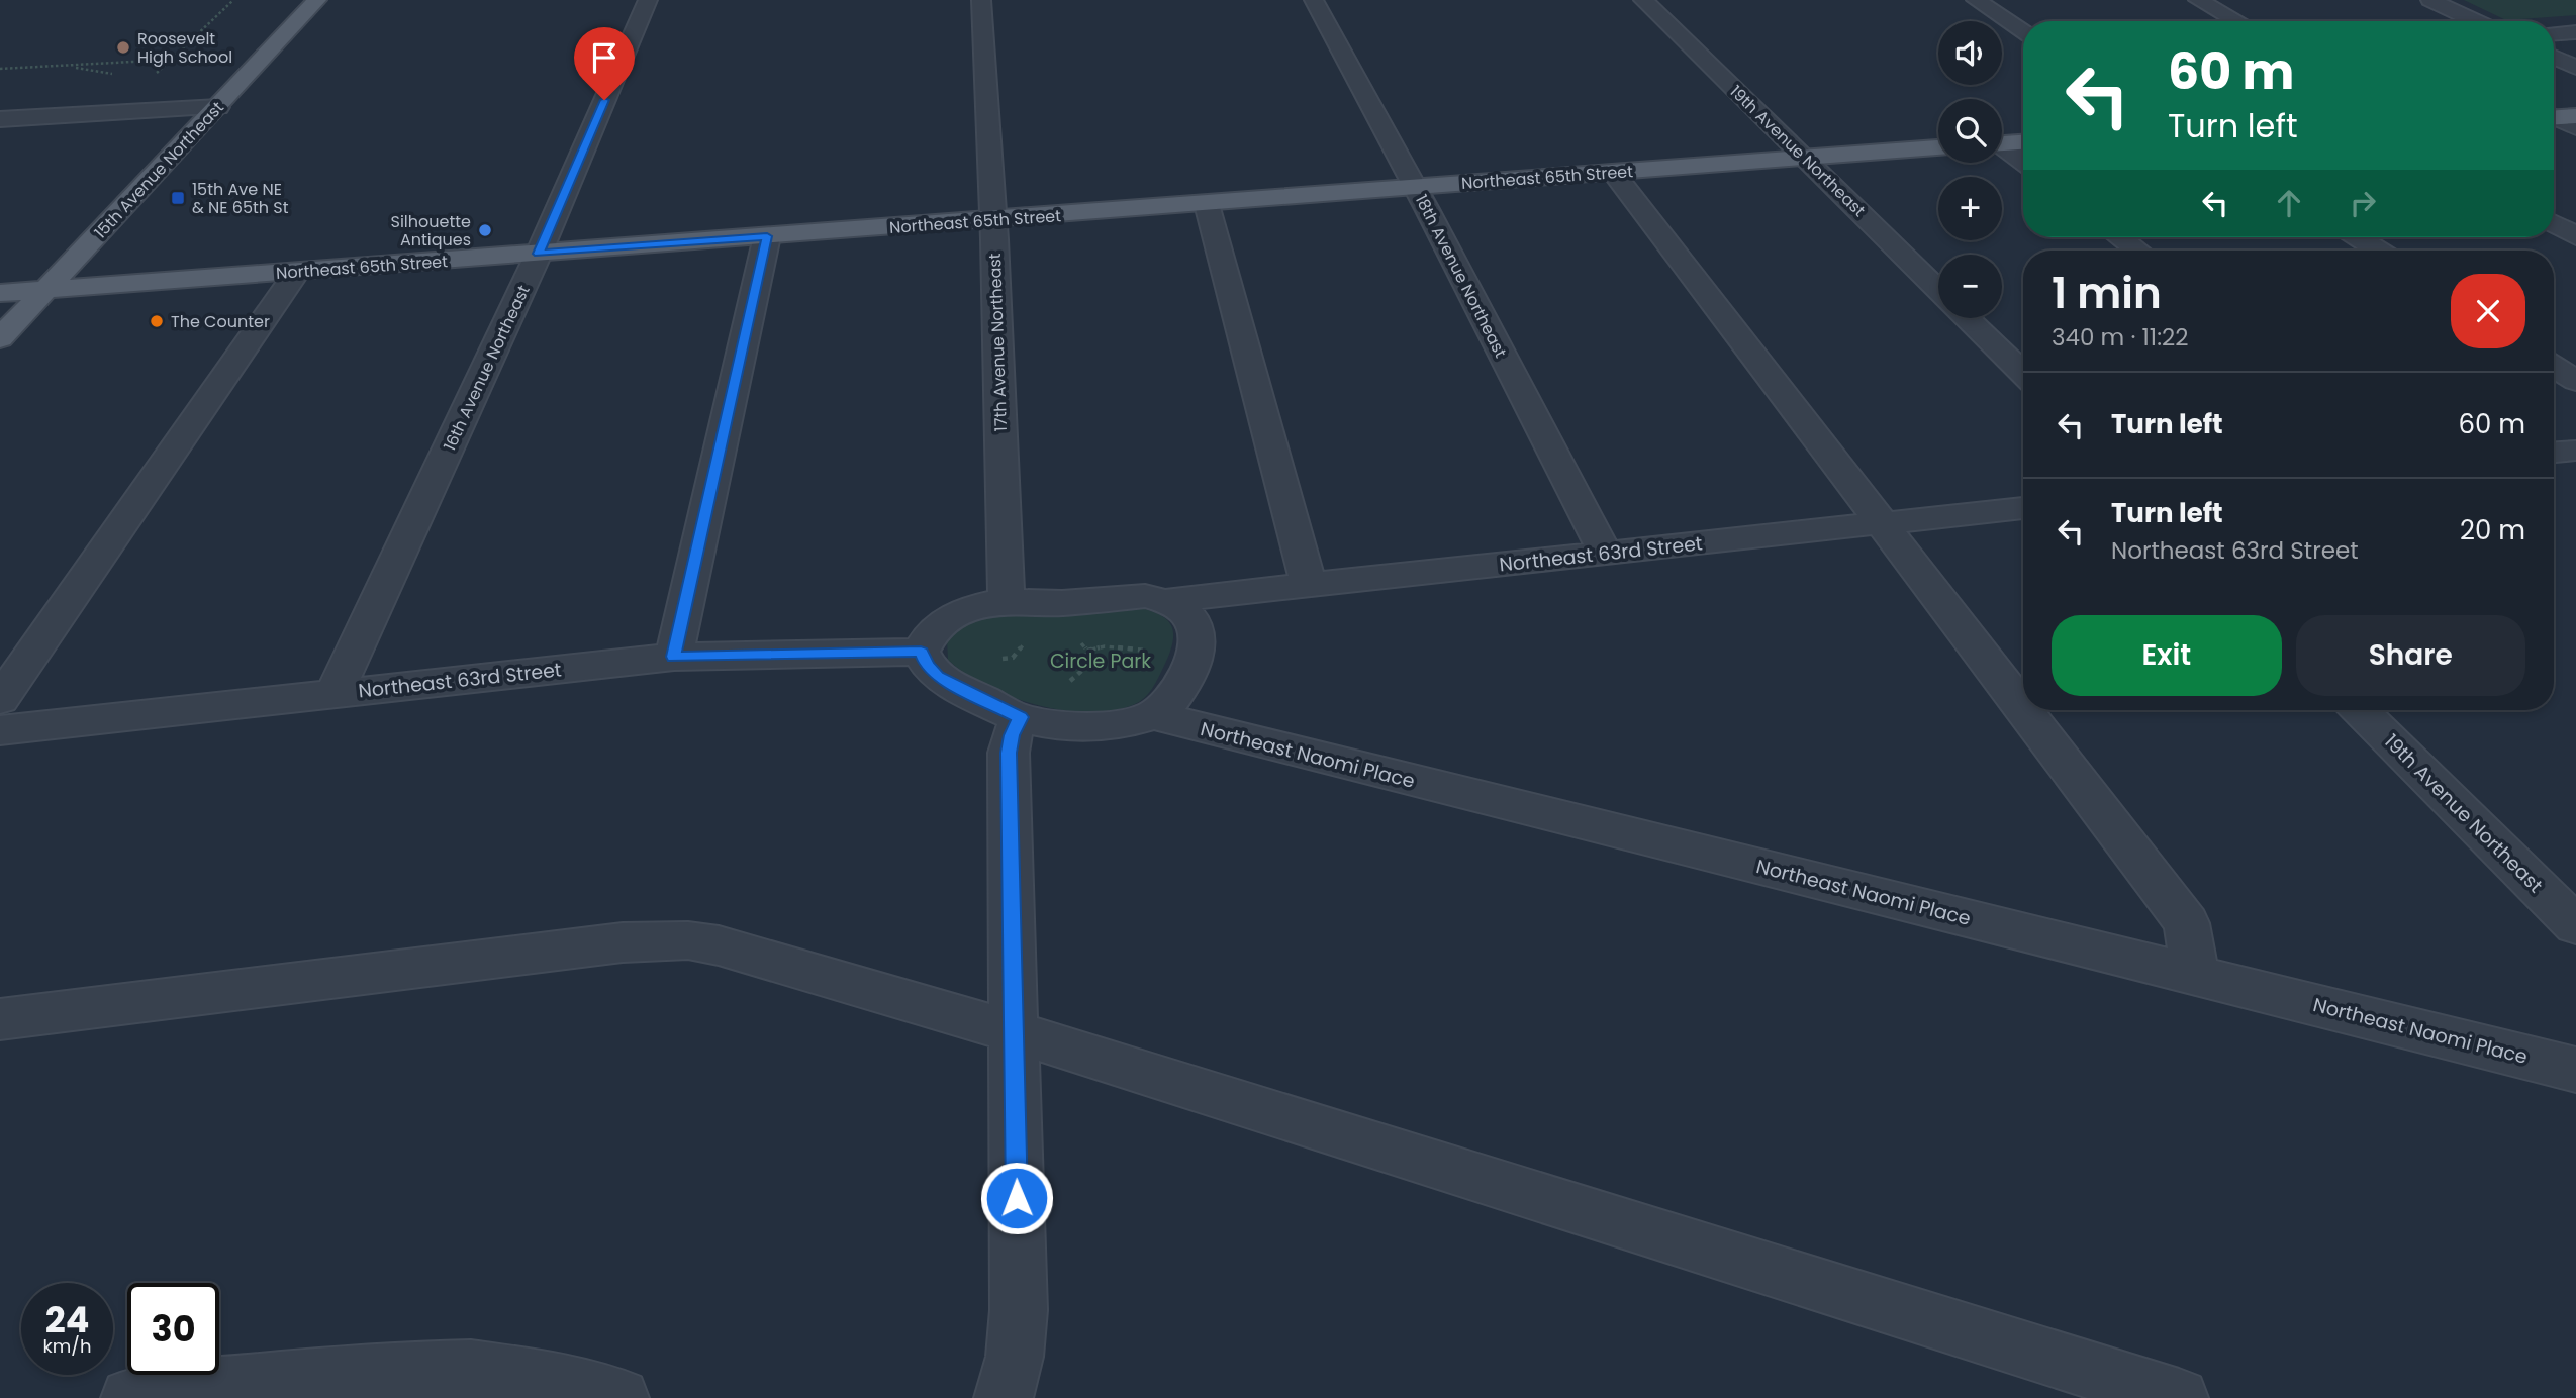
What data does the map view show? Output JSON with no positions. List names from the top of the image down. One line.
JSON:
{"streets":{"main road":["15th Avenue Northeast","Northeast 65th Street"],"street":["19th Avenue Northeast","18th Avenue Northeast","17th Avenue Northeast","16th Avenue Northeast","Northeast 63rd Street","Northeast Naomi Place"]},"crossings":[["19th Avenue Northeast","Northeast 65th Street"],["15th Avenue Northeast","Northeast 65th Street"],["Northeast 65th Street","18th Avenue Northeast"],["Northeast 65th Street","17th Avenue Northeast"],["Northeast 65th Street","16th Avenue Northeast"],["18th Avenue Northeast","Northeast 63rd Street"],["17th Avenue Northeast","Northeast 63rd Street"],["16th Avenue Northeast","Northeast 63rd Street"]],"parks":["Circle Park"],"places":{"other":["Roosevelt High School","Silhouette Antiques","The Counter"],"transit":["15th Ave NE & NE 65th St"]},"page":{"map_buttons":["+","−"],"turn":["60 m","Turn left"],"heading":["1 min","340 m · 11:22"],"list":[{"name":"Turn left","value":"60 m"},{"name":"Turn left","note":"Northeast 63rd Street","value":"20 m"}],"buttons":["Exit","Share"],"speed":"24 km/h","limit":"30"}}
